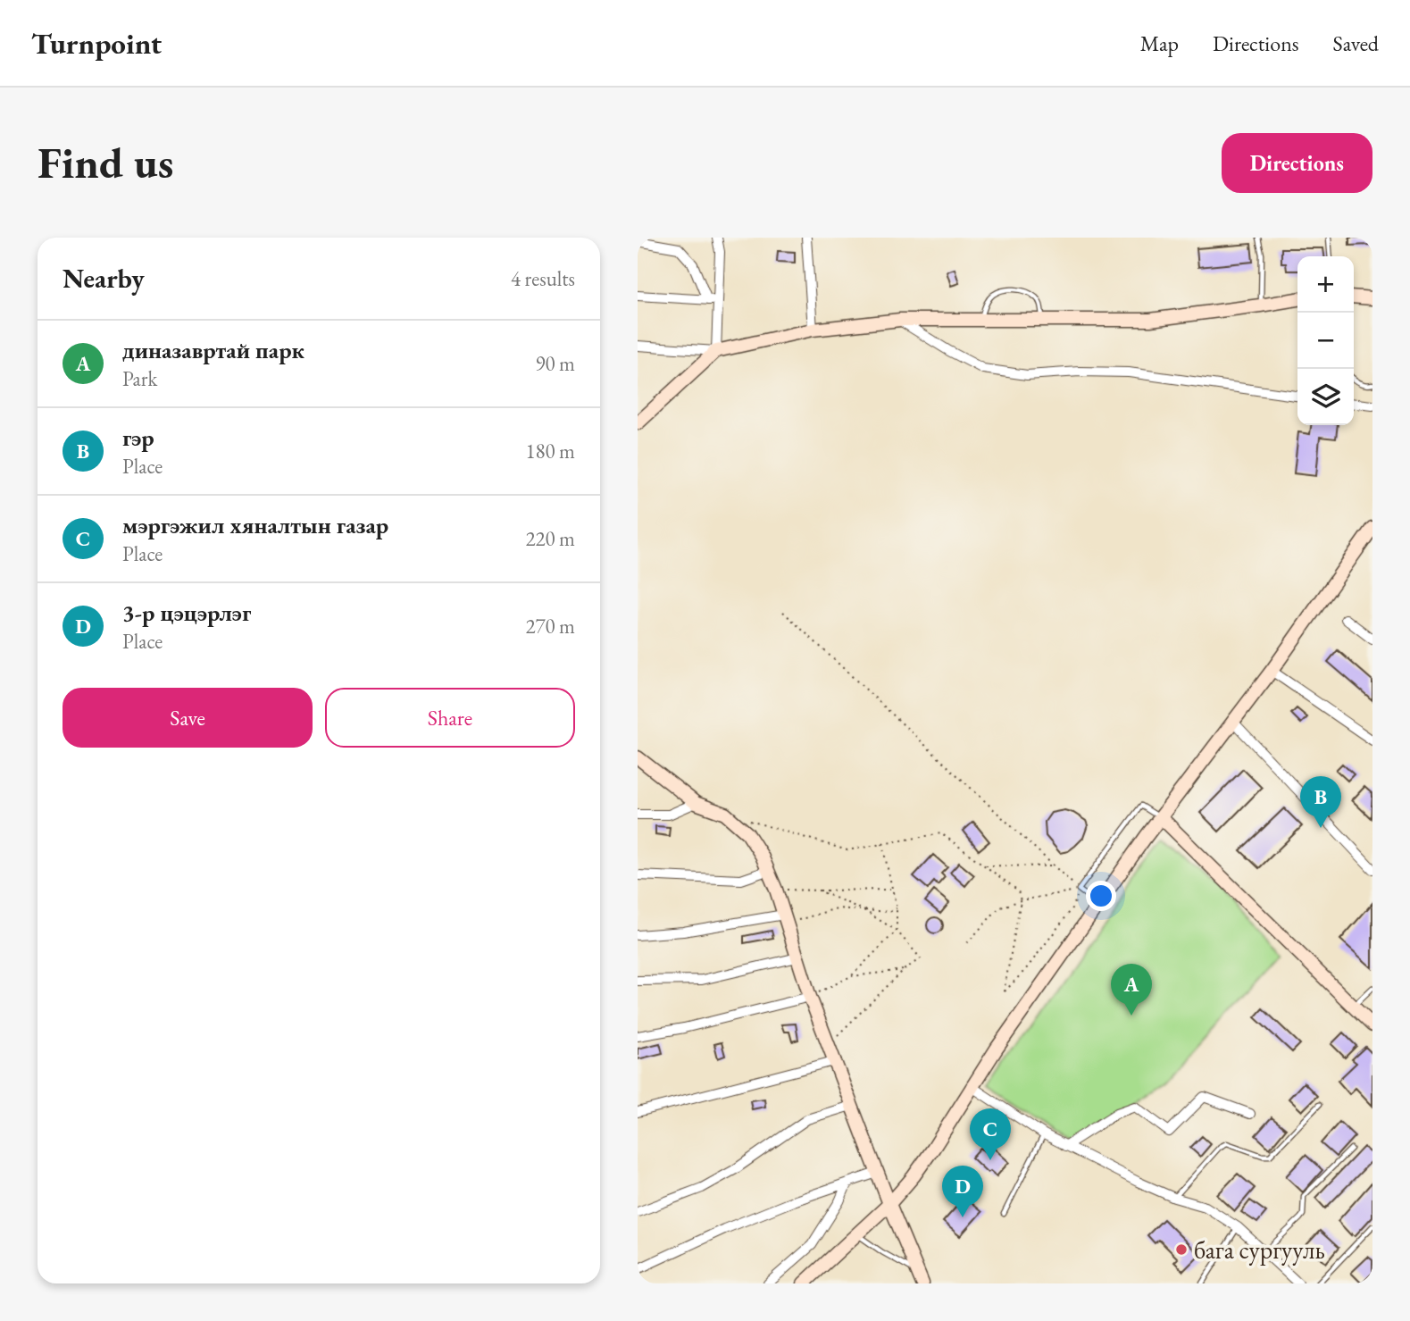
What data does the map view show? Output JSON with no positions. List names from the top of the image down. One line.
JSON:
{"places":["бага сургууль"],"page":{"header":"Turnpoint","nav":["Map","Directions","Saved"],"buttons":["Directions",["Save","Share"]],"title":"Find us","heading":["Nearby","4 results"],"map_buttons":["+","−"],"list":[{"mark":"A","name":"диназавртай парк","note":"Park","value":"90 m"},{"mark":"B","name":"гэр","note":"Place","value":"180 m"},{"mark":"C","name":"мэргэжил хяналтын газар","note":"Place","value":"220 m"},{"mark":"D","name":"3-р цэцэрлэг","note":"Place","value":"270 m"}],"pins":["B","A","C","D"]}}
